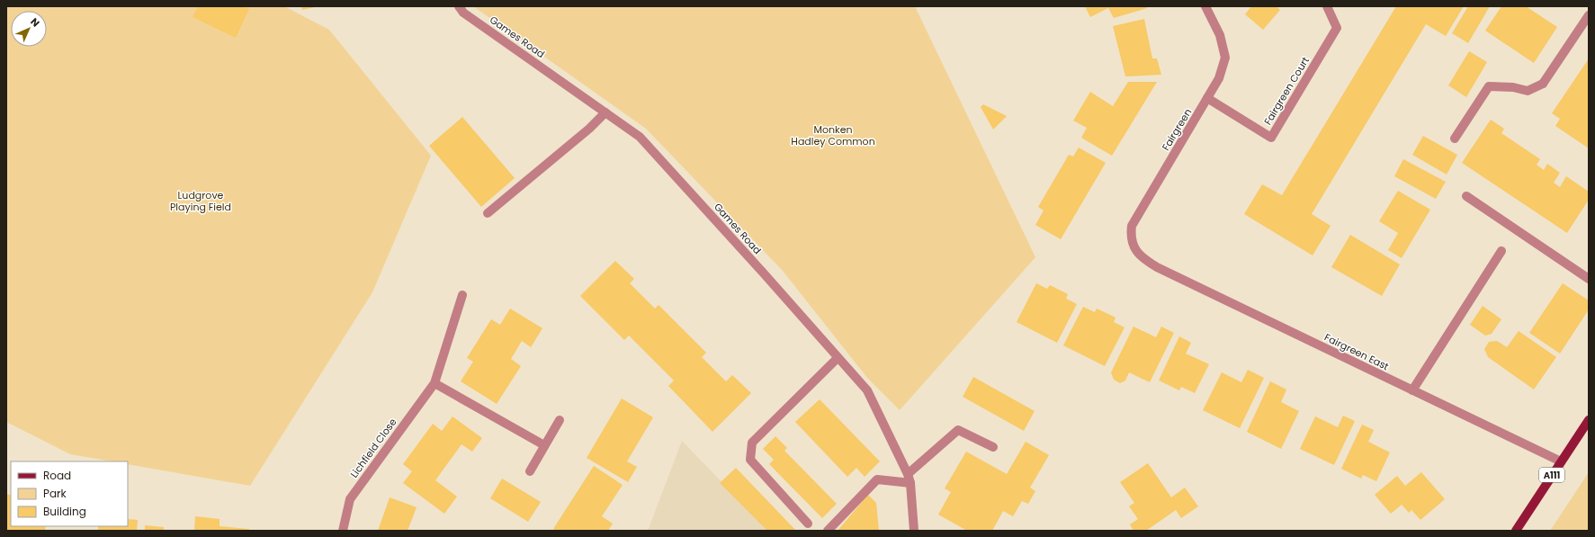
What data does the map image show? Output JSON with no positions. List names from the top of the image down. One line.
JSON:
{"streets":{"main road":["A111"],"street":["Games Road","Fairgreen Court","Fairgreen","Fairgreen East","Lichfield Close"]},"crossings":[["Fairgreen Court","Fairgreen"],["Fairgreen","Fairgreen East"],["Fairgreen East","A111"]],"parks":["Monken Hadley Common","Ludgrove Playing Field"],"legend":["Road","Park","Building"],"north":"top right"}
